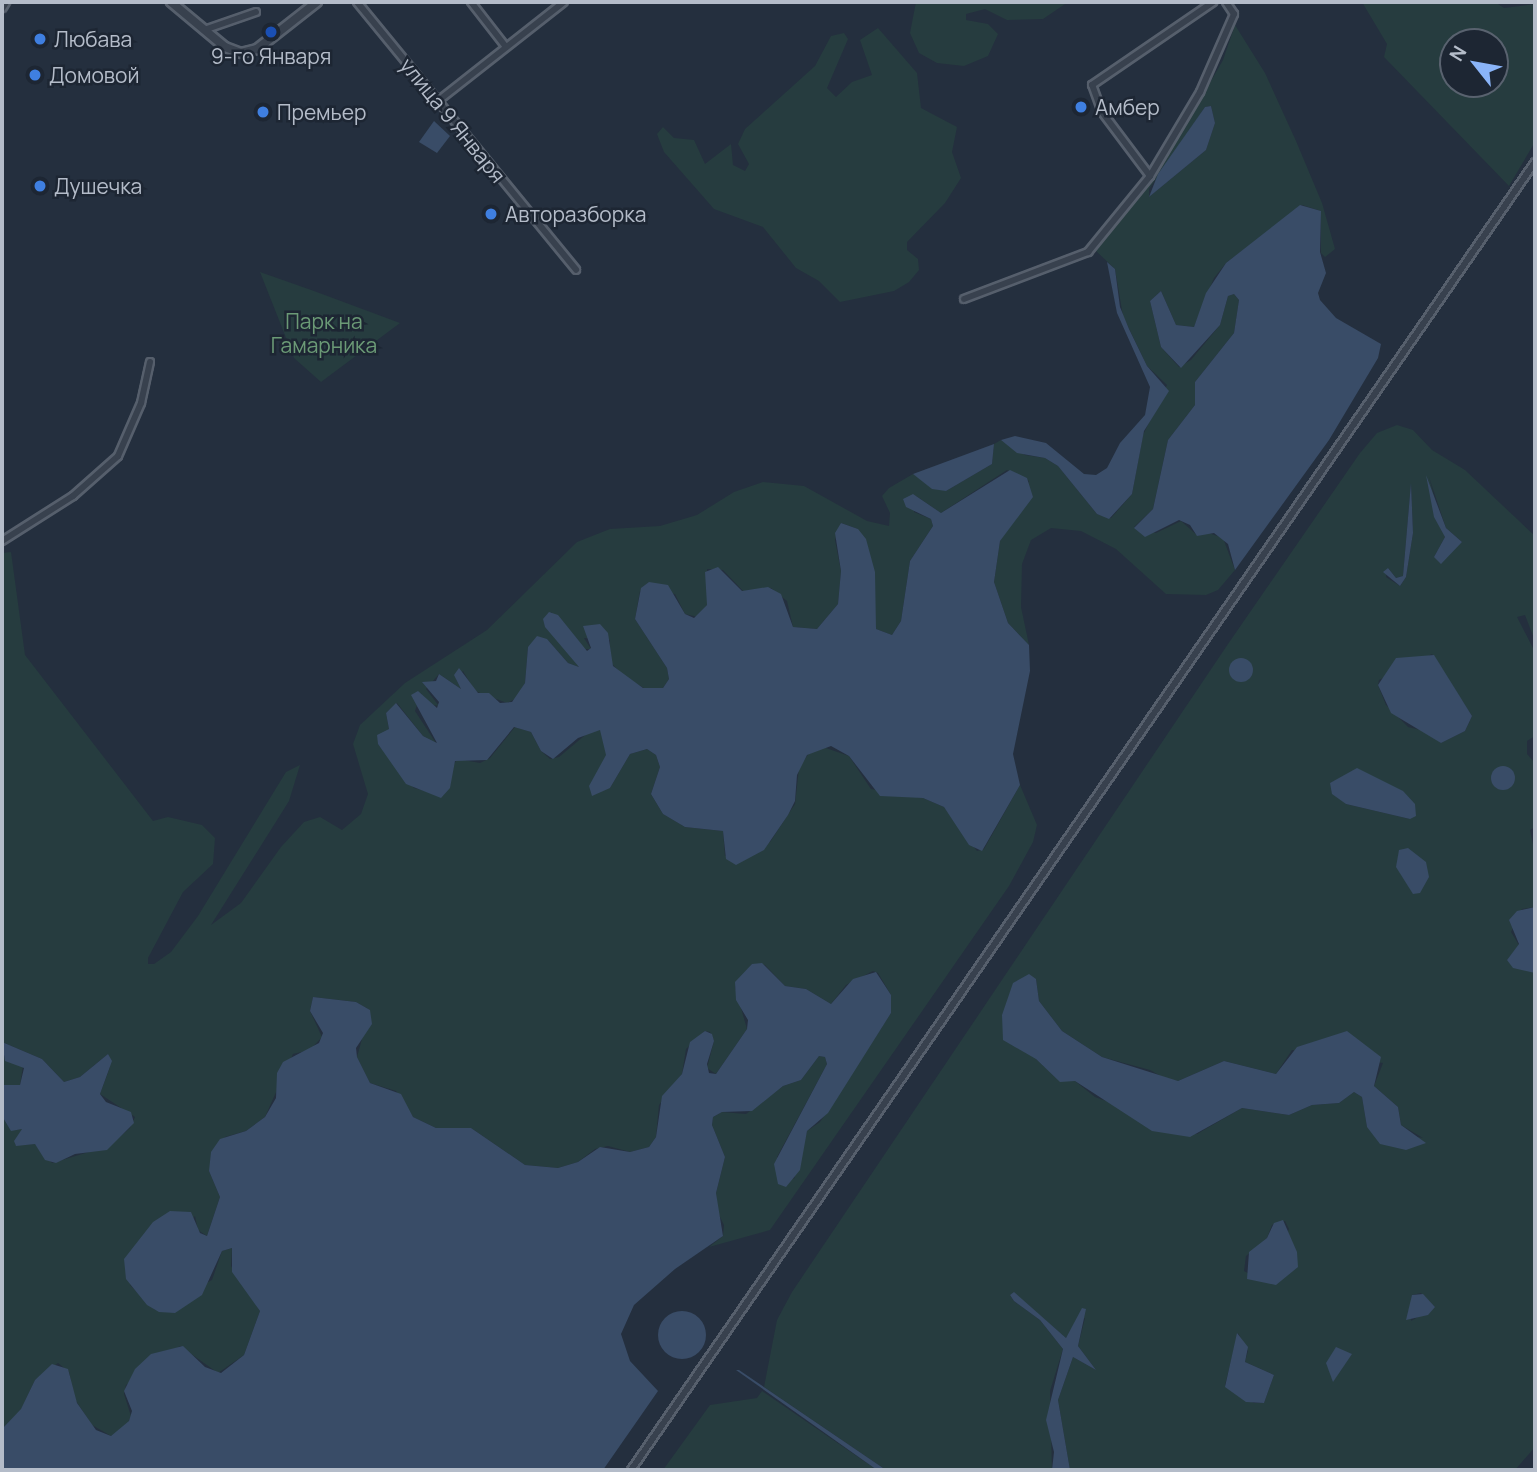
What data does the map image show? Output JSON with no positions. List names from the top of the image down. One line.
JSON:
{"streets":{"street":["улица 9 Января"]},"parks":["Парк на Гамарника"],"places":["9-го Января","Любава","Домовой","Амбер","Премьер","Душечка","Авторазборка"],"north":"top left"}
